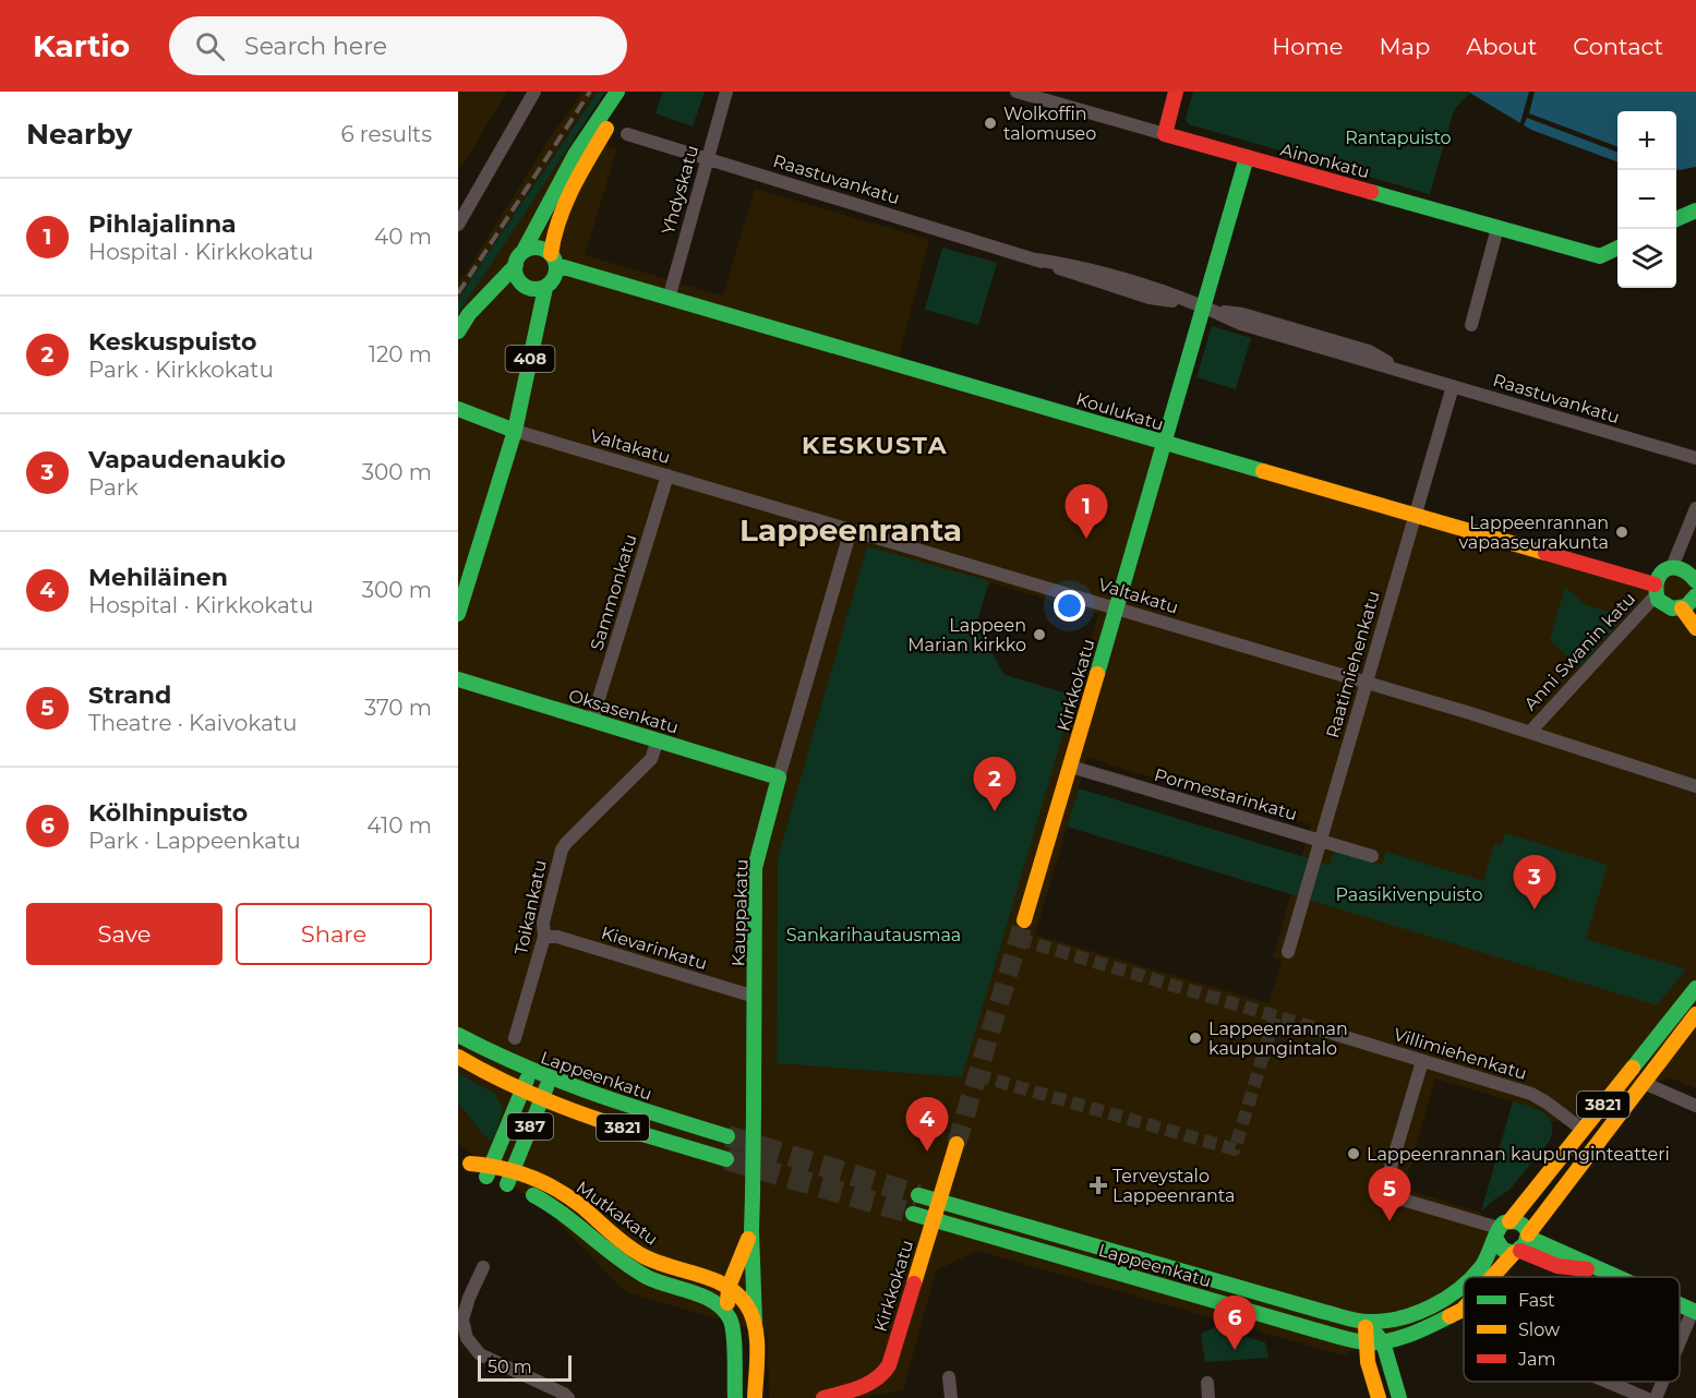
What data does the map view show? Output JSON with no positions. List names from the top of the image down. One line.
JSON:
{"streets":{"main road":["Ainonkatu","408","Koulukatu","Valtakatu","Kirkkokatu","Oksasenkatu","Kauppakatu","Lappeenkatu","3821","387","Mutkakatu"],"street":["Raastuvankatu","Yhdyskatu","Sammonkatu","Anni Swanin katu","Raatimiehenkatu","Pormestarinkatu","Toikankatu","Kievarinkatu","Villimiehenkatu"]},"crossings":[["Ainonkatu","Kirkkokatu"],["Raastuvankatu","Yhdyskatu"],["Raastuvankatu","Raatimiehenkatu"],["Raastuvankatu","Kirkkokatu"],["Yhdyskatu","Koulukatu"],["408","Koulukatu"],["408","Valtakatu"],["Koulukatu","Anni Swanin katu"],["Koulukatu","Raatimiehenkatu"],["Koulukatu","Kirkkokatu"],["Valtakatu","Sammonkatu"],["Valtakatu","Anni Swanin katu"],["Valtakatu","Raatimiehenkatu"],["Valtakatu","Kirkkokatu"],["Valtakatu","Kauppakatu"],["Sammonkatu","Oksasenkatu"],["Raatimiehenkatu","Pormestarinkatu"],["Kirkkokatu","Pormestarinkatu"],["Kirkkokatu","Lappeenkatu"],["Oksasenkatu","Toikankatu"],["Oksasenkatu","Kauppakatu"],["Toikankatu","Kievarinkatu"],["Kauppakatu","Kievarinkatu"],["Kauppakatu","Mutkakatu"],["Villimiehenkatu","Lappeenkatu"],["Lappeenkatu","387"],["3821","387"],["387","Mutkakatu"]],"districts":["KESKUSTA","Lappeenranta"],"parks":["Rantapuisto","Paasikivenpuisto","Sankarihautausmaa"],"places":{"other":["Wolkoffin talomuseo","Lappeenrannan vapaaseurakunta","Lappeen Marian kirkko","Lappeenrannan kaupungintalo","Lappeenrannan kaupunginteatteri"],"health":["Terveystalo Lappeenranta"]},"legend":["Fast","Slow","Jam"],"scale_bar":"50 m","page":{"header":"Kartio","search":"Search here","nav":["Home","Map","About","Contact"],"heading":["Nearby","6 results"],"map_buttons":["+","−"],"list":[{"mark":"1","name":"Pihlajalinna","note":"Hospital · Kirkkokatu","value":"40 m"},{"mark":"2","name":"Keskuspuisto","note":"Park · Kirkkokatu","value":"120 m"},{"mark":"3","name":"Vapaudenaukio","note":"Park","value":"300 m"},{"mark":"4","name":"Mehiläinen","note":"Hospital · Kirkkokatu","value":"300 m"},{"mark":"5","name":"Strand","note":"Theatre · Kaivokatu","value":"370 m"},{"mark":"6","name":"Kölhinpuisto","note":"Park · Lappeenkatu","value":"410 m"}],"pins":["1","2","3","4","5","6"],"buttons":["Save","Share"],"scale":"50 m"}}
